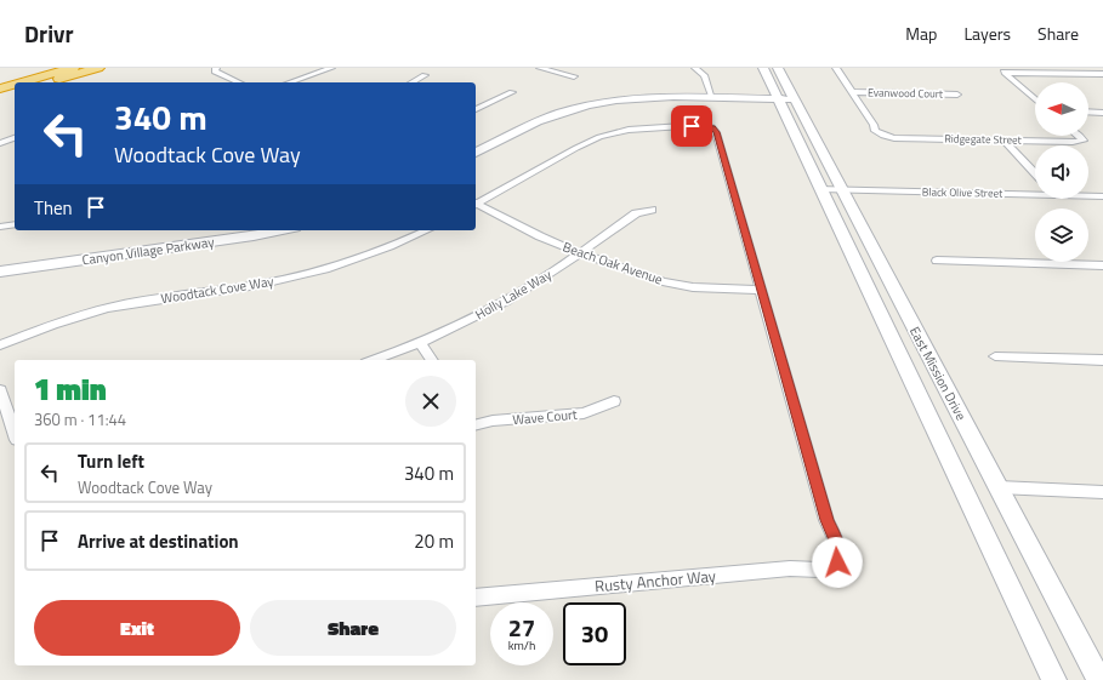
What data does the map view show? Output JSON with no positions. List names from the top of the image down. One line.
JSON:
{"streets":{"street":["Evanwood Court","Ridgegate Street","Black Olive Street","Canyon Village Parkway","Beach Oak Avenue","Woodtack Cove Way","Holly Lake Way","East Mission Drive","Wave Court","Rusty Anchor Way"]},"crossings":[["Evanwood Court","Ridgegate Street"],["Black Olive Street","East Mission Drive"],["Beach Oak Avenue","Holly Lake Way"],["Beach Oak Avenue","Rusty Anchor Way"]],"north":"left","page":{"header":"Drivr","nav":["Map","Layers","Share"],"turn":["340 m","Woodtack Cove Way"],"then":"Then","heading":["1 min","360 m · 11:44"],"list":[{"name":"Turn left","note":"Woodtack Cove Way","value":"340 m"},{"name":"Arrive at destination","value":"20 m"}],"buttons":["Exit","Share"],"speed":"27 km/h","limit":"30"}}
